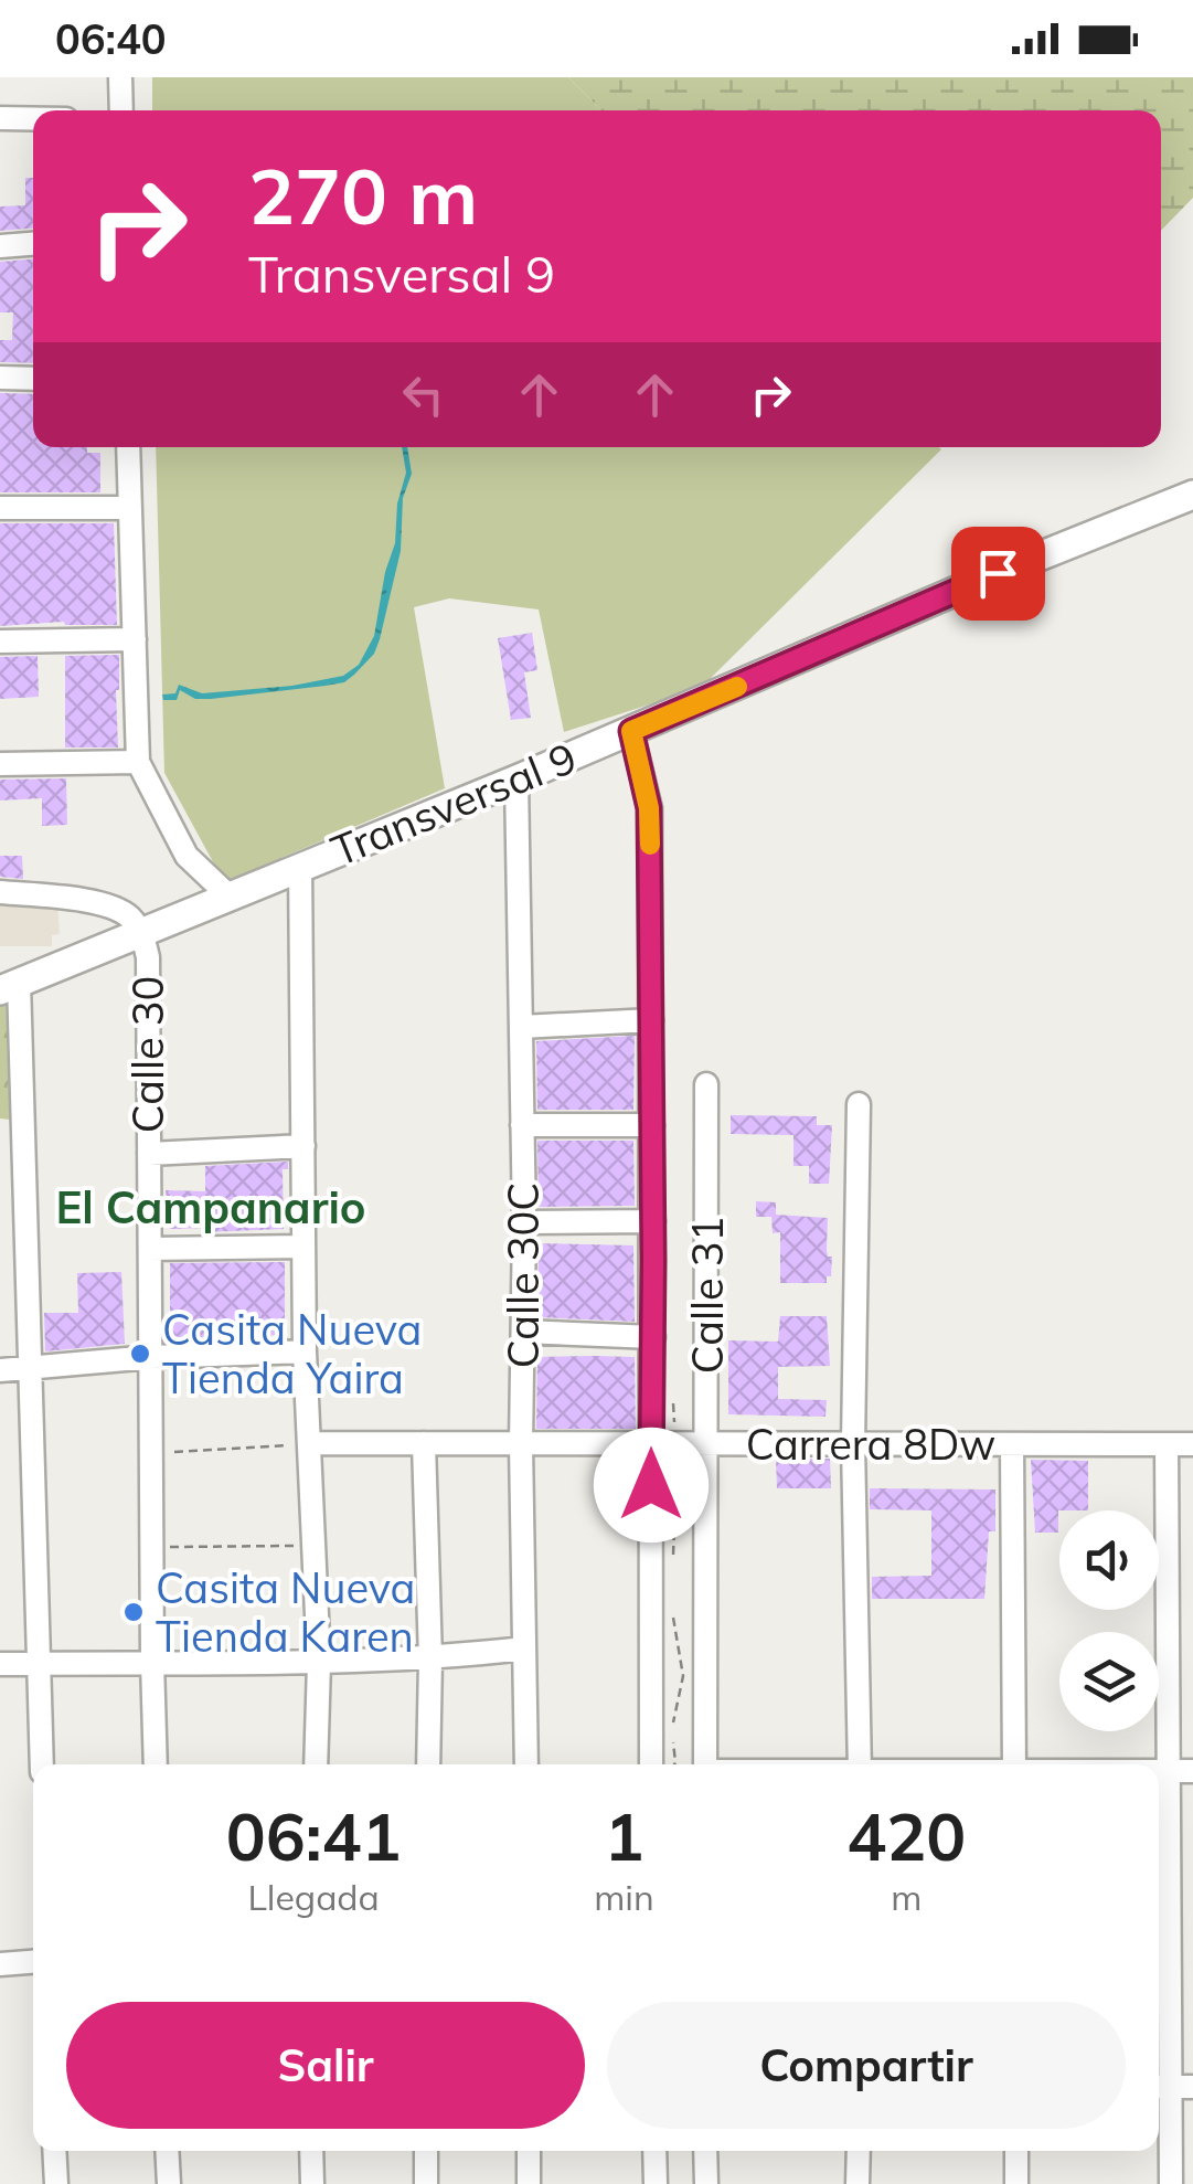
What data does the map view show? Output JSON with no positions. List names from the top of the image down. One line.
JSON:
{"streets":{"main road":["Transversal 9"],"street":["Calle 30","Calle 30C","Calle 31","Carrera 8Dw"]},"crossings":[["Transversal 9","Calle 30"],["Transversal 9","Calle 30C"],["Transversal 9","Calle 31"],["Calle 30C","Carrera 8Dw"],["Calle 31","Carrera 8Dw"]],"districts":["El Campanario"],"places":["Casita Nueva Tienda Yaira","Casita Nueva Tienda Karen"],"page":{"status":"06:40","turn":["270 m","Transversal 9"],"eta":["06:41","Llegada","1","min","420","m"],"buttons":["Salir","Compartir"]}}
